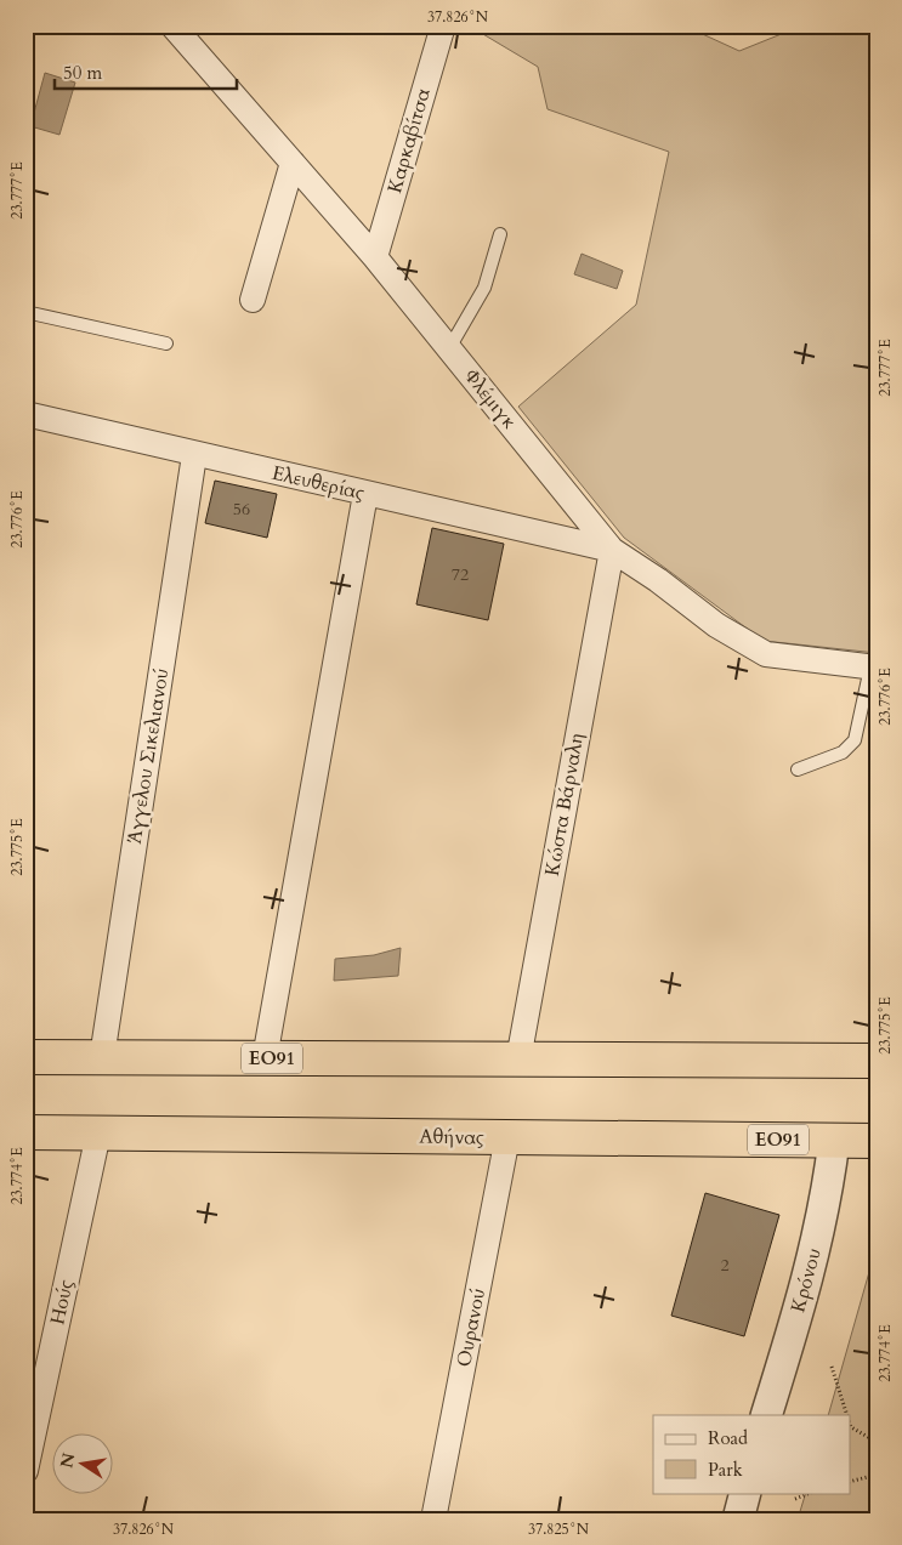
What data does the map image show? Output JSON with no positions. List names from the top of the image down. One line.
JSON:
{"streets":{"highway":["ΕΟ91","Αθήνας"],"street":["Καρκαβίτσα","Φλέμιγκ","Ελευθερίας","Άγγελου Σικελιανού","Κώστα Βάρναλη","Κρόνου","Ηούς","Ουρανού"]},"crossings":[["Καρκαβίτσα","Φλέμιγκ"],["Φλέμιγκ","Ελευθερίας"],["Φλέμιγκ","Κώστα Βάρναλη"],["Ελευθερίας","Άγγελου Σικελιανού"],["Ελευθερίας","Κώστα Βάρναλη"],["Άγγελου Σικελιανού","ΕΟ91"],["Κώστα Βάρναλη","ΕΟ91"],["Αθήνας","Κρόνου"],["Αθήνας","Ηούς"],["Αθήνας","Ουρανού"]],"house_numbers":["56","72","2"],"legend":["Road","Park"],"scale_bar":"50 m","north":"left","coordinates":["37.826°N","23.777°E","23.776°E","23.775°E","23.774°E","37.825°N"]}
